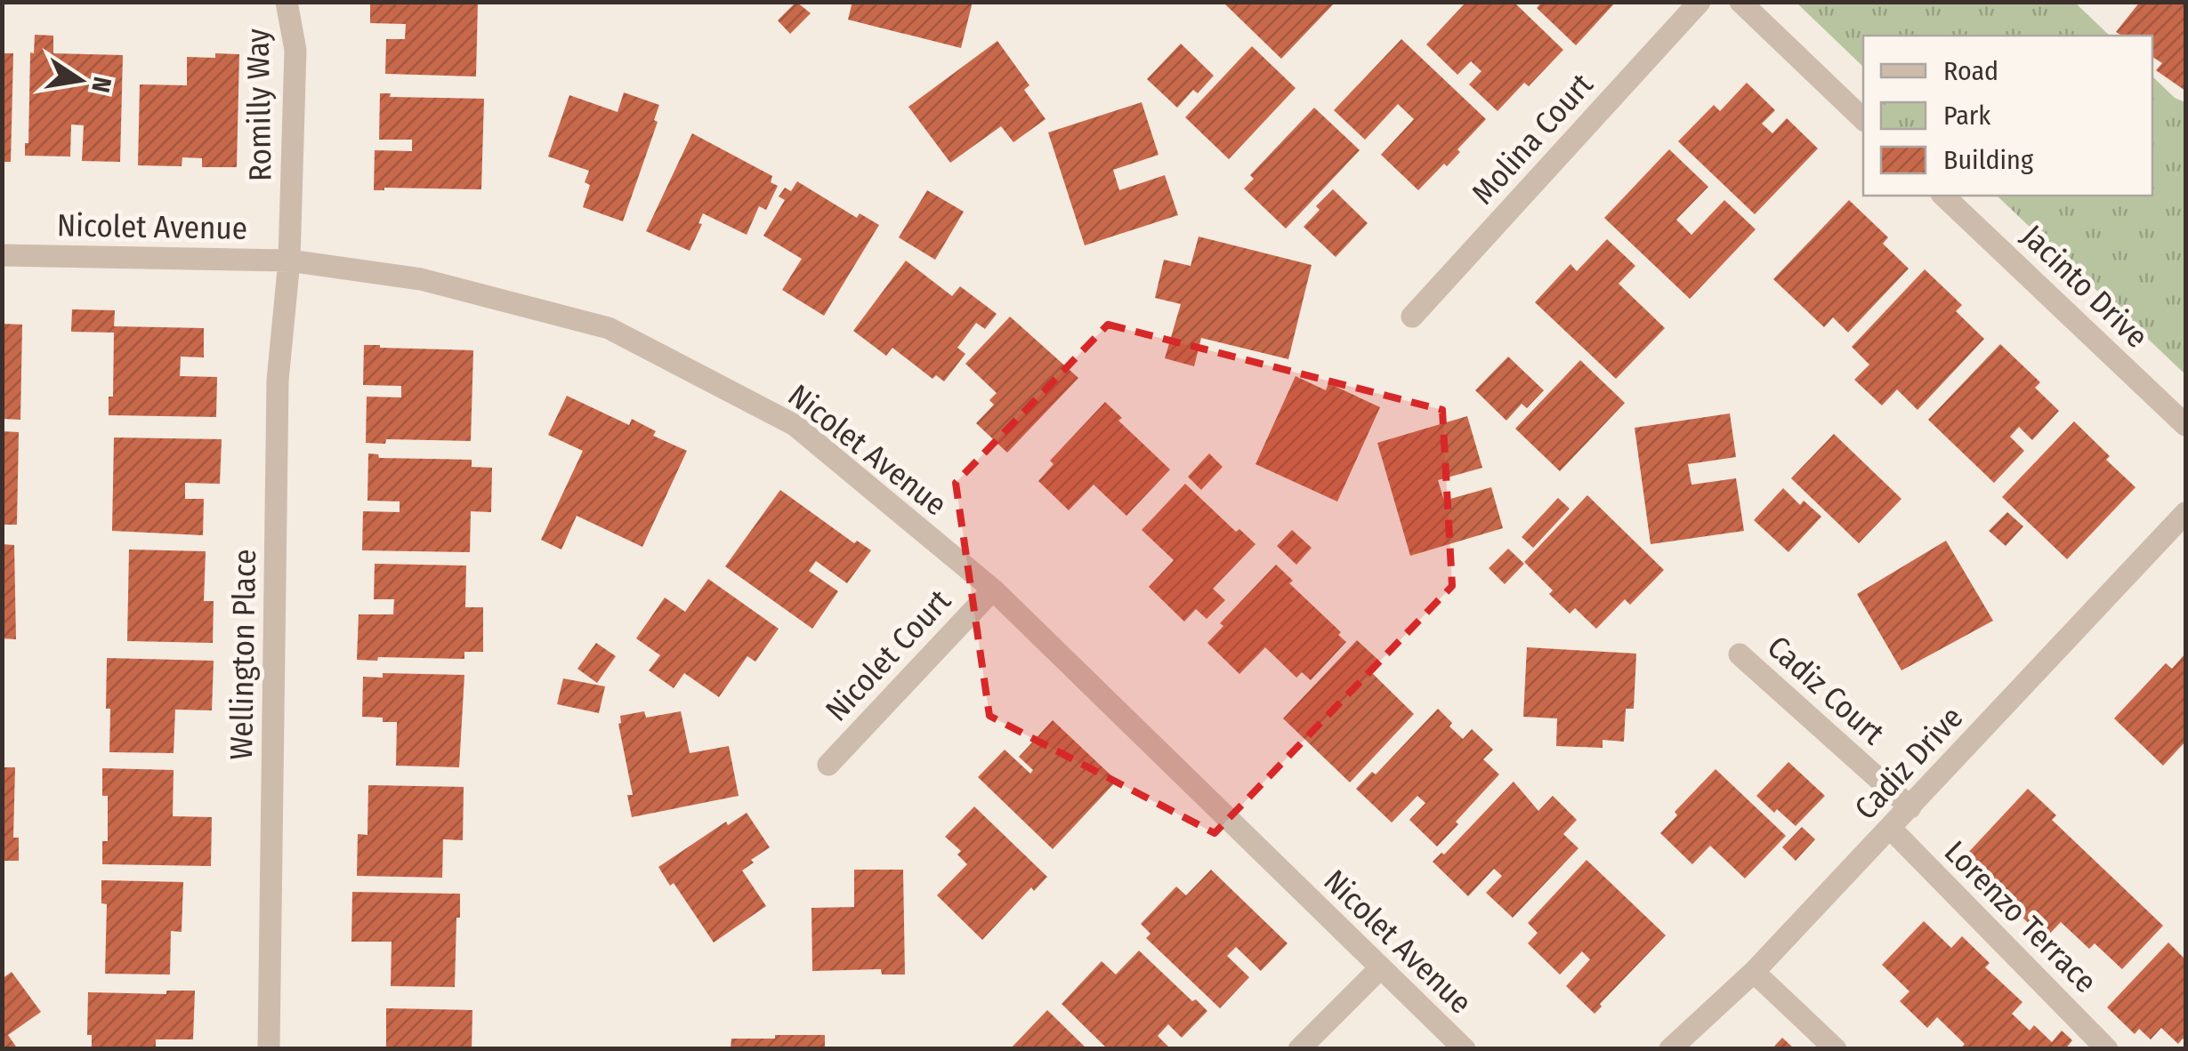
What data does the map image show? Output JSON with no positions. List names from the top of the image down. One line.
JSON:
{"streets":{"street":["Romilly Way","Molina Court","Nicolet Avenue","Jacinto Drive","Wellington Place","Nicolet Court","Cadiz Court","Cadiz Drive","Lorenzo Terrace"]},"crossings":[["Romilly Way","Nicolet Avenue"],["Romilly Way","Wellington Place"],["Nicolet Avenue","Wellington Place"],["Nicolet Avenue","Nicolet Court"],["Cadiz Court","Cadiz Drive"],["Cadiz Drive","Lorenzo Terrace"]],"legend":["Road","Park","Building"],"north":"right"}
